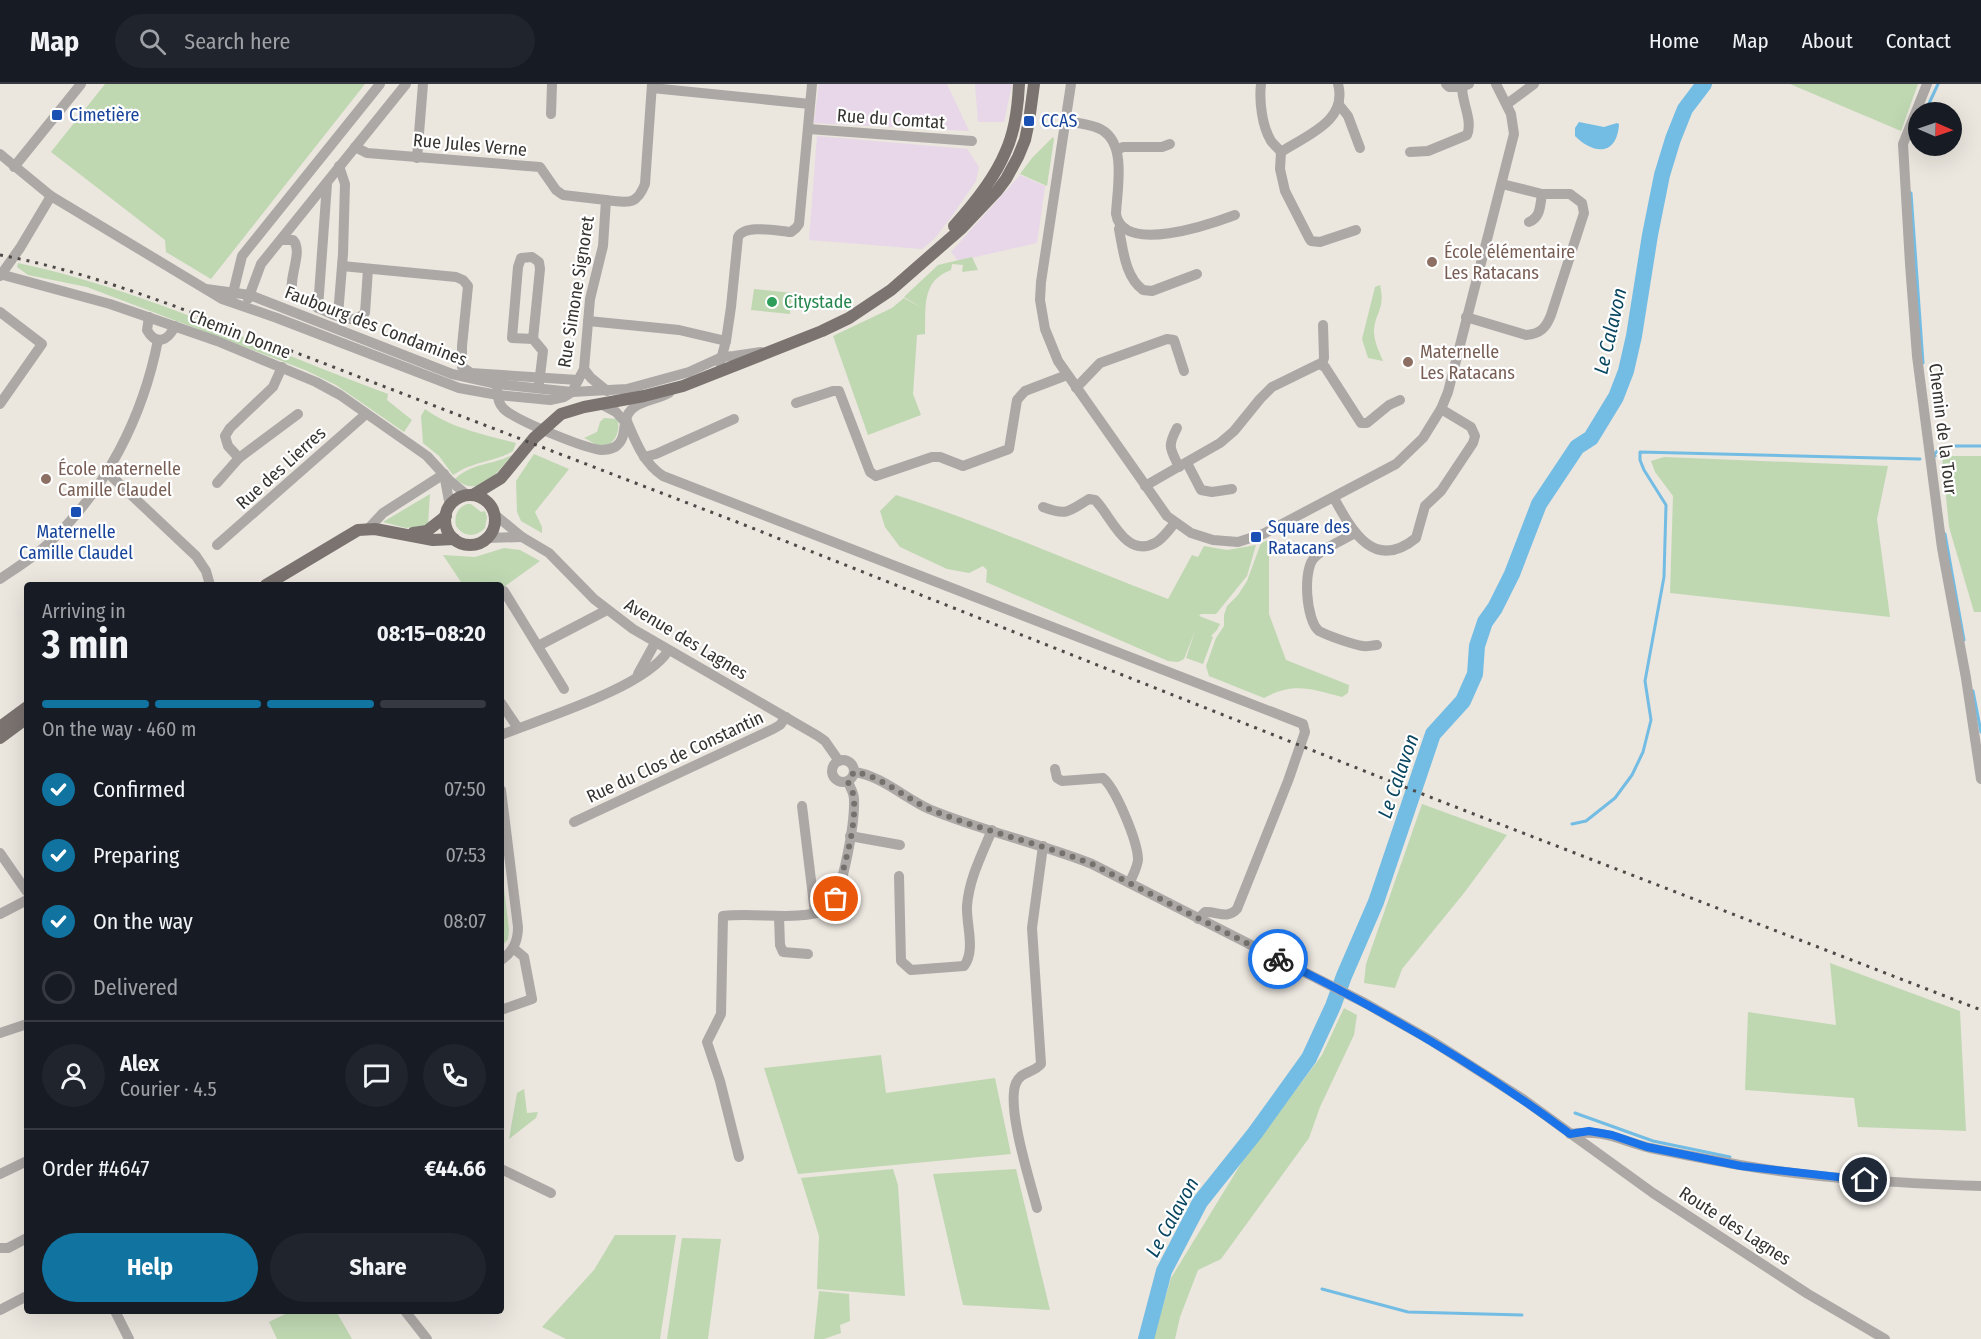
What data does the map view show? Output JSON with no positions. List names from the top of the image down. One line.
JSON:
{"streets":{"street":["Rue du Comtat","Rue Jules Verne","Rue Simone Signoret","Faubourg des Condamines","Chemin Donne","Chemin de la Tour","Rue des Lierres","Avenue des Lagnes","Rue du Clos de Constantin","Route des Lagnes"]},"crossings":[["Rue Jules Verne","Rue Simone Signoret"],["Rue Simone Signoret","Faubourg des Condamines"],["Chemin Donne","Rue des Lierres"],["Chemin Donne","Avenue des Lagnes"],["Avenue des Lagnes","Rue du Clos de Constantin"]],"water":["Le Calavon"],"places":{"transit":["Cimetière","CCAS","Maternelle Camille Claudel","Square des Ratacans"],"other":["École élémentaire Les Ratacans","Citystade","Maternelle Les Ratacans","École maternelle Camille Claudel"]},"north":"right","page":{"header":"Map","search":"Search here","nav":["Home","Map","About","Contact"],"heading":["3 min","Arriving in","08:15–08:20"],"panel":["Alex","Courier · 4.5","Order #4647","€44.66"],"bar":"On the way · 460 m","list":[["Confirmed","07:50"],["Preparing","07:53"],["On the way","08:07"],"Delivered"],"buttons":["Help","Share"]}}
